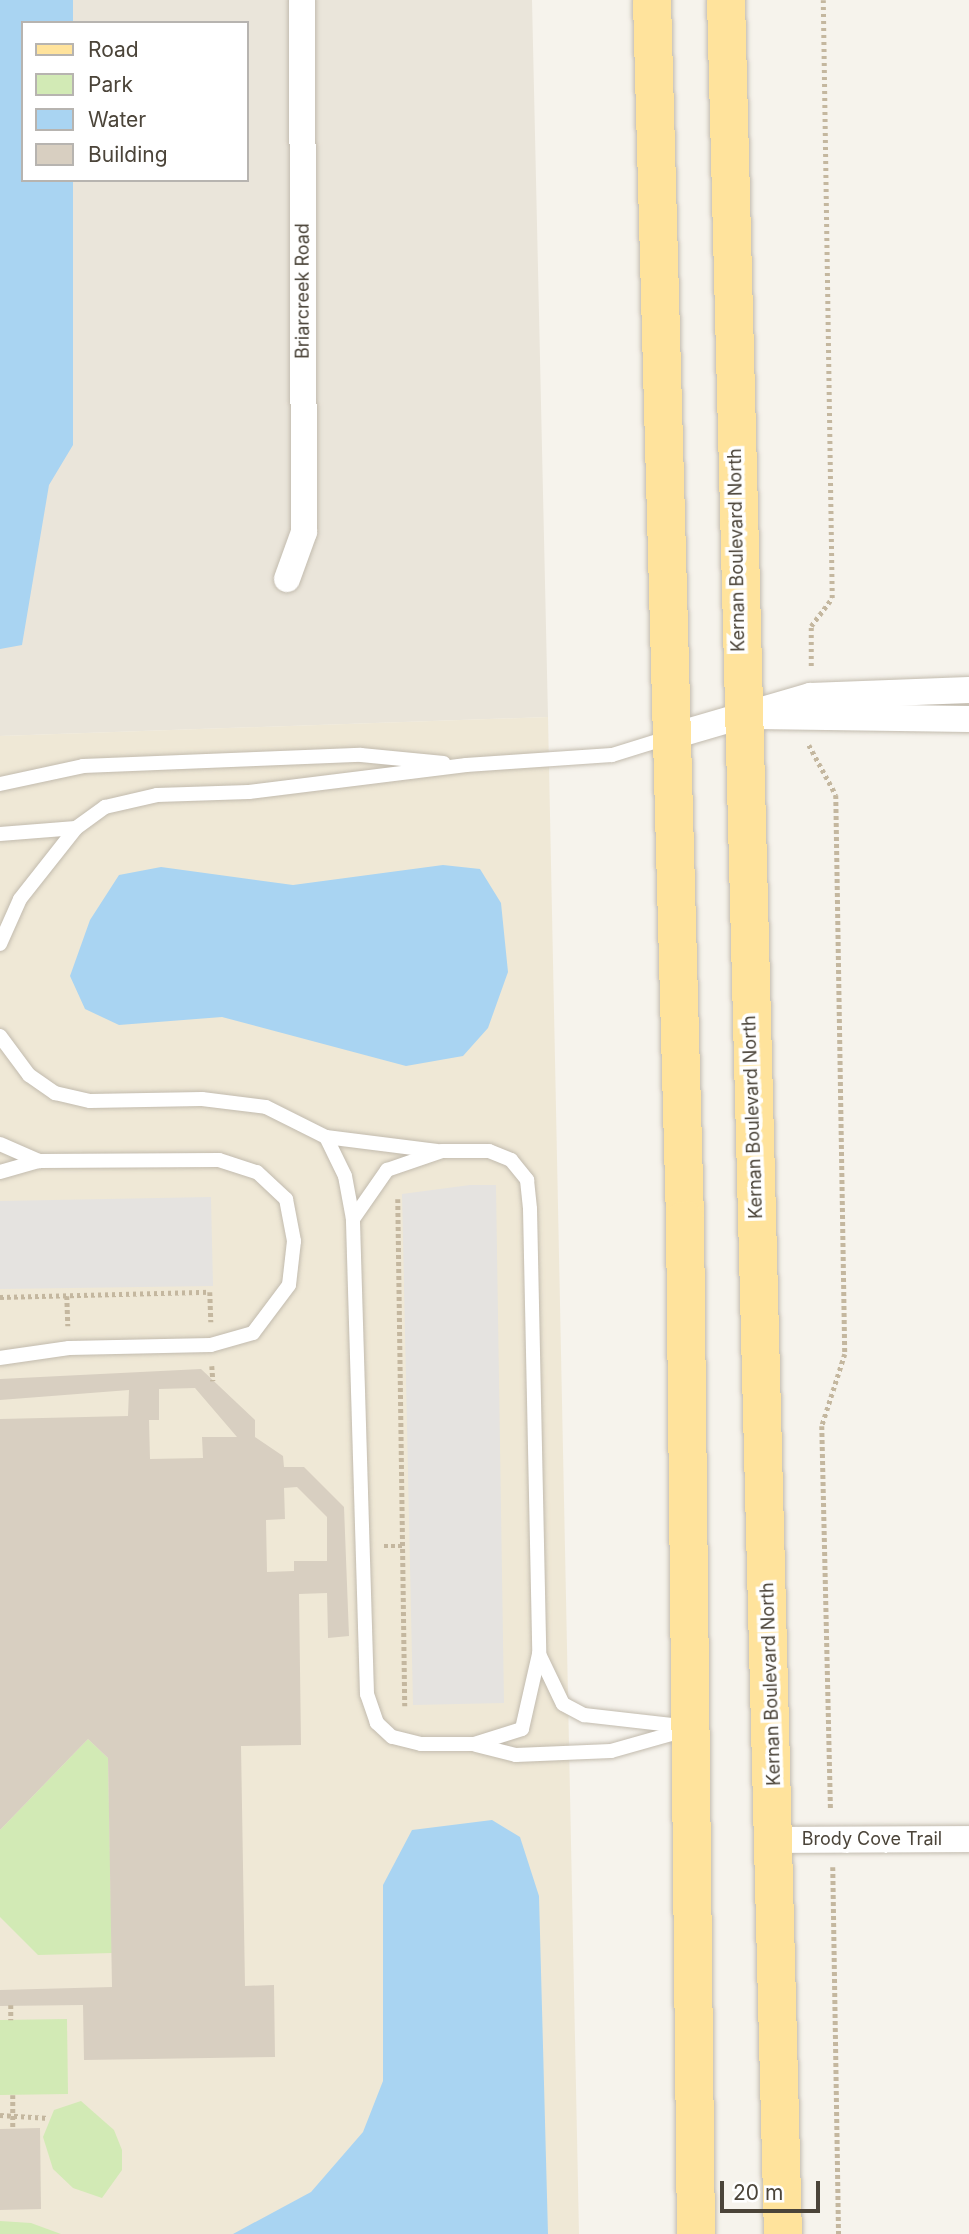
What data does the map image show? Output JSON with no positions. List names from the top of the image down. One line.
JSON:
{"streets":{"main road":["Kernan Boulevard North"],"street":["Briarcreek Road","Brody Cove Trail"]},"crossings":[["Kernan Boulevard North","Brody Cove Trail"]],"legend":["Road","Park","Water","Building"],"scale_bar":"20 m"}
